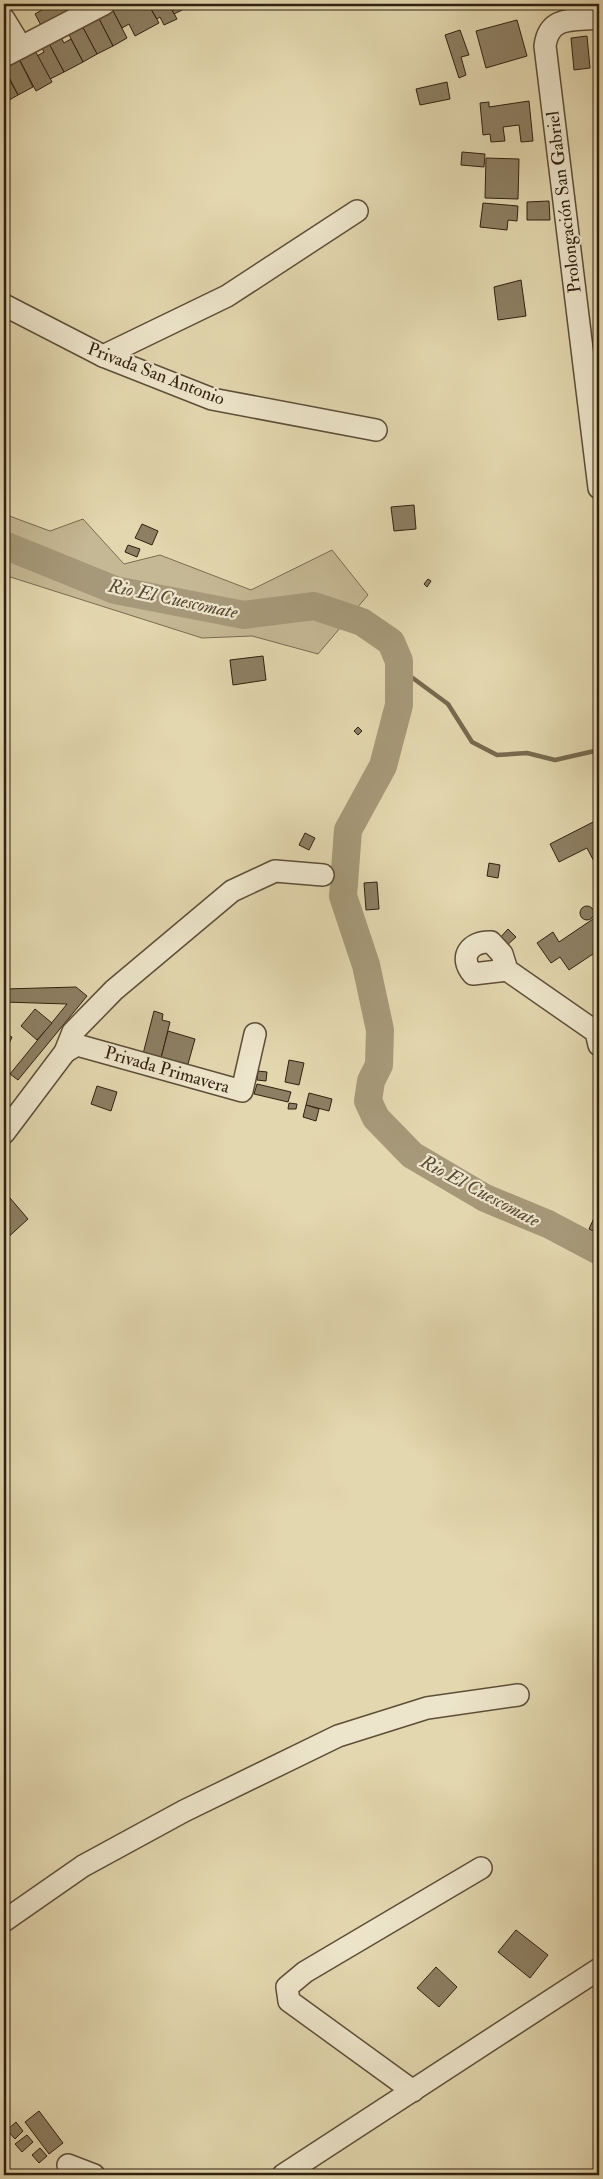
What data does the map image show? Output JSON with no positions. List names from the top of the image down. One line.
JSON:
{"streets":{"street":["Prolongación San Gabriel","Privada San Antonio","Privada Primavera"]},"water":["Rio El Cuescomate"]}
